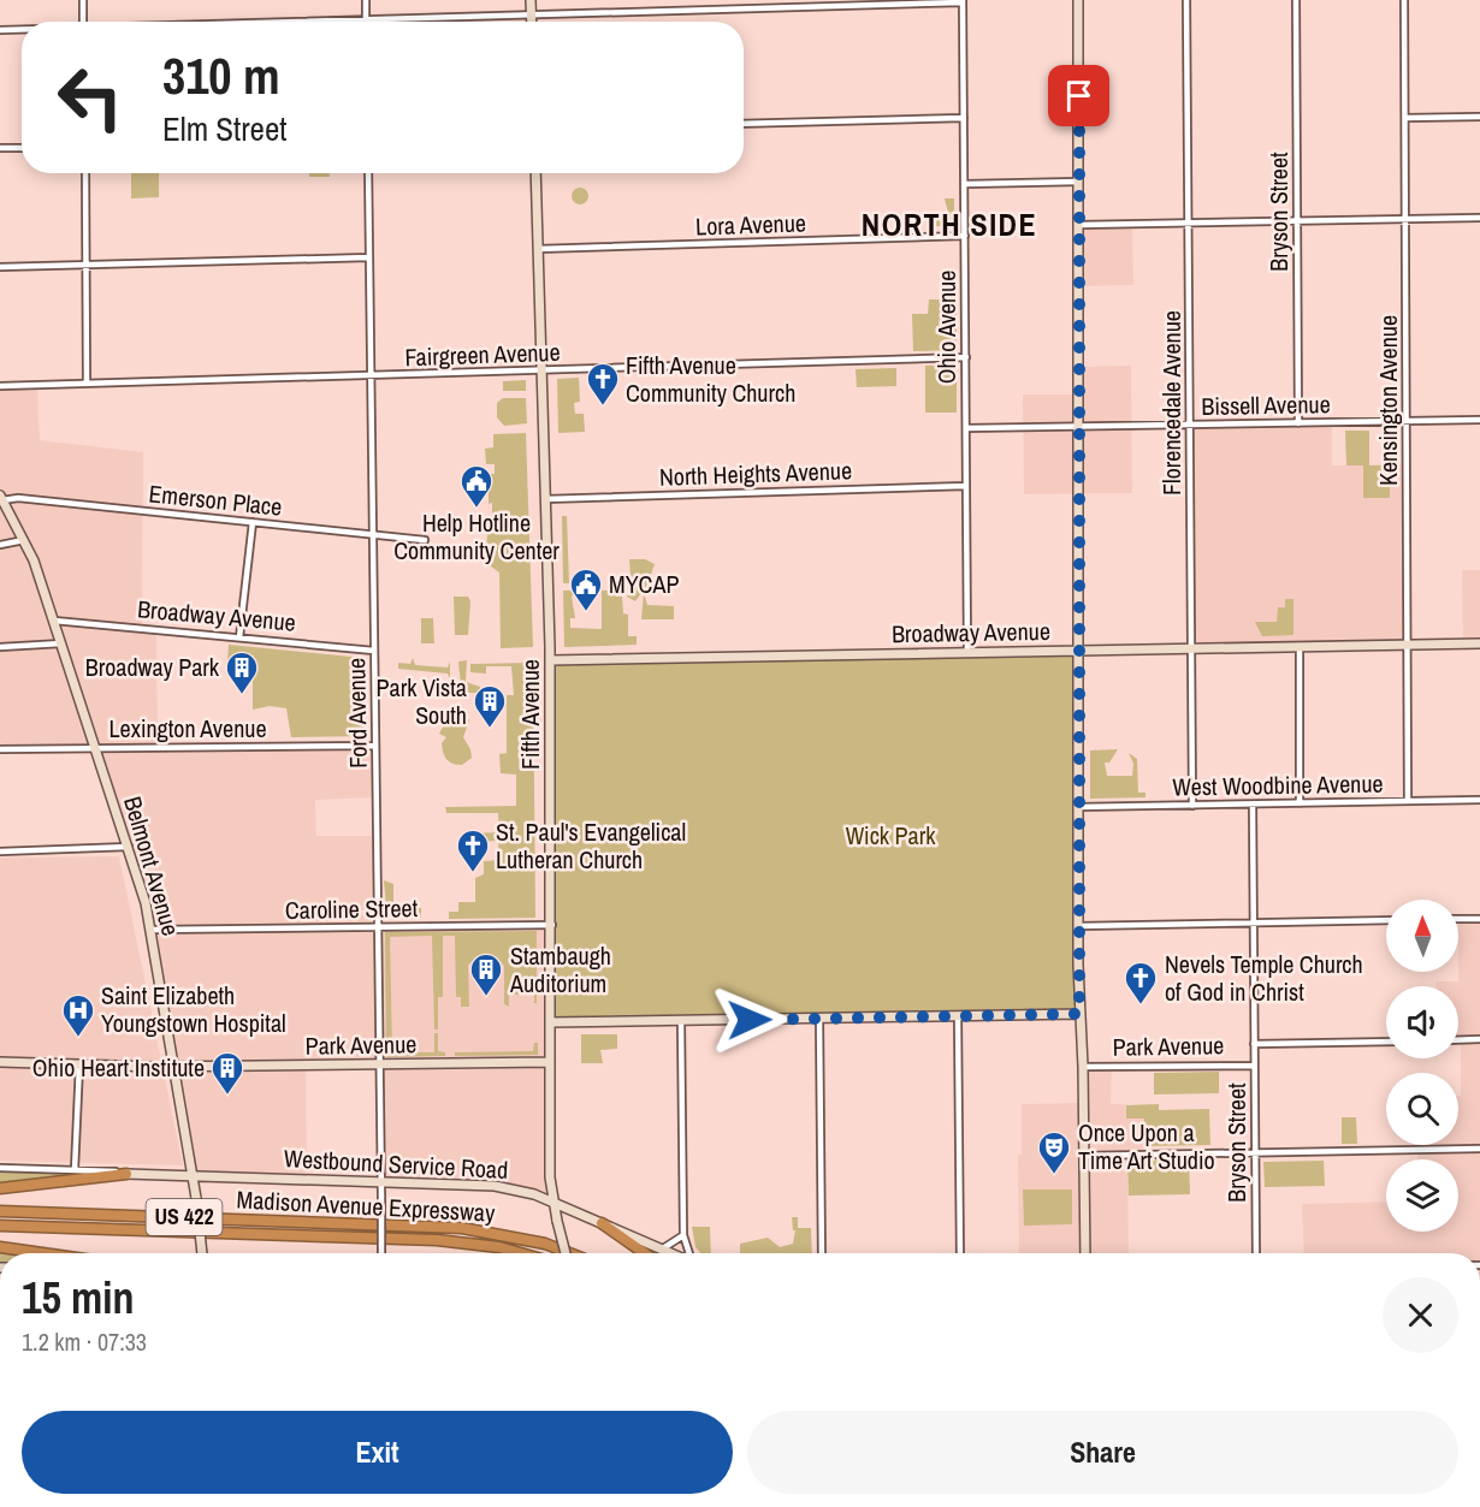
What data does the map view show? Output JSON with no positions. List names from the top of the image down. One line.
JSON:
{"streets":{"highway":["Madison Avenue Expressway","US 422"],"street":["Bryson Street","Lora Avenue","Ohio Avenue","Fairgreen Avenue","Kensington Avenue","Florencedale Avenue","Bissell Avenue","North Heights Avenue","Emerson Place","Broadway Avenue","Ford Avenue","Fifth Avenue","Lexington Avenue","West Woodbine Avenue","Belmont Avenue","Caroline Street","Park Avenue","Westbound Service Road"]},"crossings":[["Bryson Street","Bissell Avenue"],["Bryson Street","West Woodbine Avenue"],["Bryson Street","Park Avenue"],["Lora Avenue","Ohio Avenue"],["Lora Avenue","Fifth Avenue"],["Ohio Avenue","Fairgreen Avenue"],["Ohio Avenue","Bissell Avenue"],["Ohio Avenue","North Heights Avenue"],["Ohio Avenue","Broadway Avenue"],["Fairgreen Avenue","Ford Avenue"],["Fairgreen Avenue","Fifth Avenue"],["Kensington Avenue","Bissell Avenue"],["Kensington Avenue","Broadway Avenue"],["Kensington Avenue","West Woodbine Avenue"],["Florencedale Avenue","Bissell Avenue"],["Florencedale Avenue","Broadway Avenue"],["Florencedale Avenue","West Woodbine Avenue"],["North Heights Avenue","Fifth Avenue"],["Emerson Place","Ford Avenue"],["Emerson Place","Belmont Avenue"],["Broadway Avenue","Ford Avenue"],["Broadway Avenue","Fifth Avenue"],["Broadway Avenue","Belmont Avenue"],["Ford Avenue","Lexington Avenue"],["Ford Avenue","Caroline Street"],["Ford Avenue","Park Avenue"],["Ford Avenue","Westbound Service Road"],["Fifth Avenue","Caroline Street"],["Fifth Avenue","Park Avenue"],["Fifth Avenue","Westbound Service Road"],["Lexington Avenue","Belmont Avenue"],["Belmont Avenue","Caroline Street"],["Belmont Avenue","Park Avenue"],["Belmont Avenue","Westbound Service Road"]],"districts":["NORTH SIDE"],"parks":["Wick Park"],"places":{"church":["Fifth Avenue Community Church","St. Paul's Evangelical Lutheran Church","Nevels Temple Church of God in Christ"],"public building":["Help Hotline Community Center","MYCAP"],"building":["Broadway Park","Park Vista South","Stambaugh Auditorium","Ohio Heart Institute"],"hospital":["Saint Elizabeth Youngstown Hospital"],"theatre":["Once Upon a Time Art Studio"]},"north":"top","page":{"turn":["310 m","Elm Street"],"heading":["15 min","1.2 km · 07:33"],"buttons":["Exit","Share"]}}
